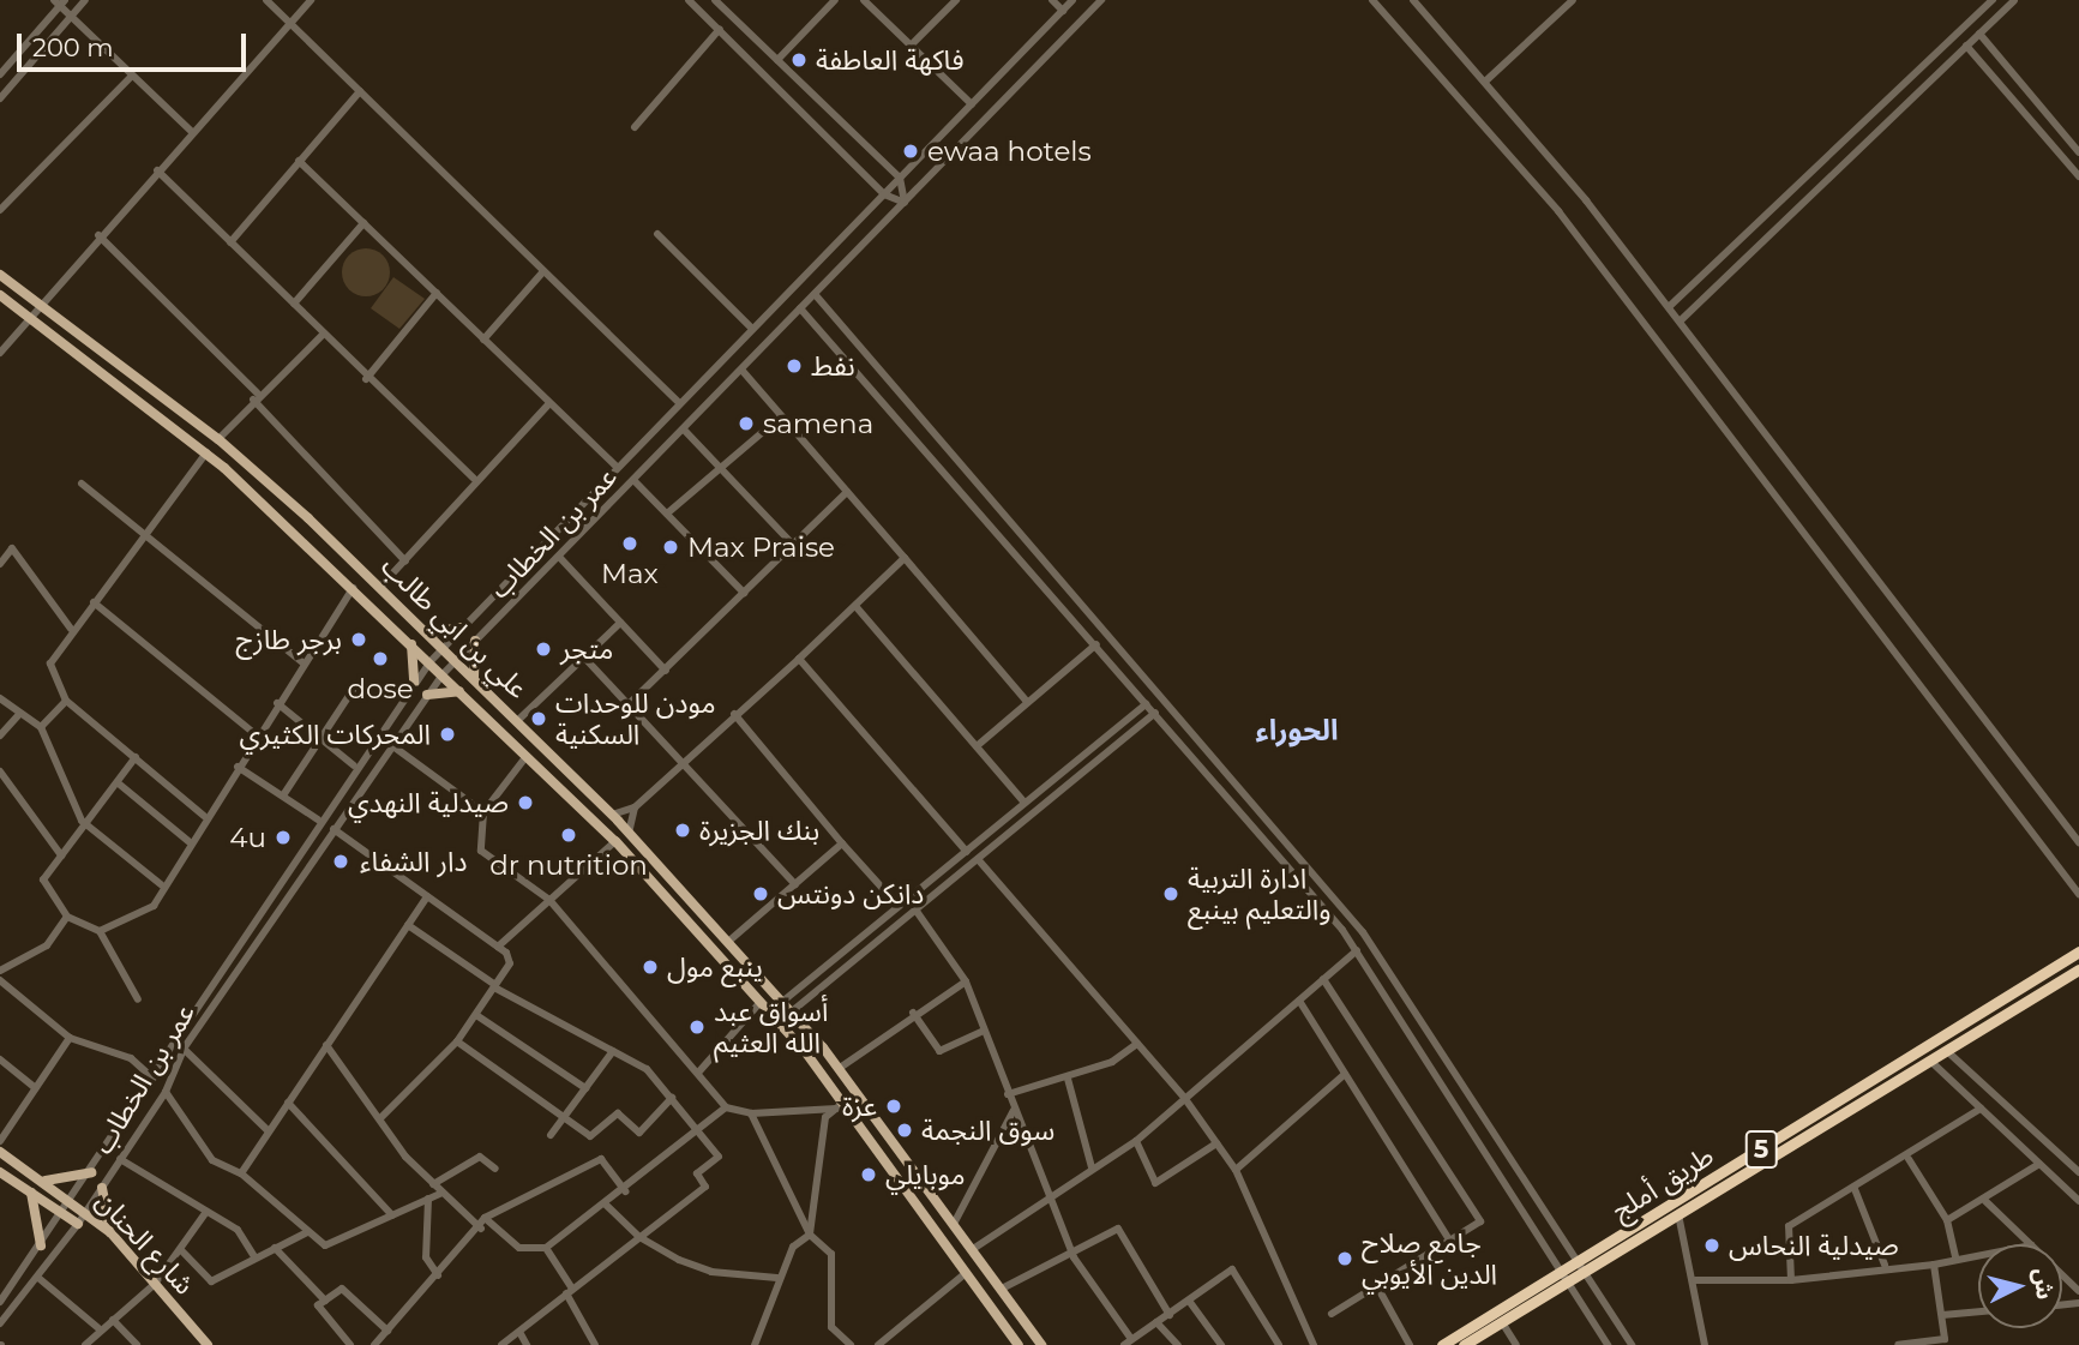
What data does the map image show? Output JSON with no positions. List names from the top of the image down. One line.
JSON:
{"streets":{"highway":["5","طريق أملج"],"main road":["علي بن ابي طالب","شارع الحنان"],"street":["عمر بن الخطاب"]},"crossings":[["عمر بن الخطاب","علي بن ابي طالب"],["عمر بن الخطاب","شارع الحنان"]],"districts":["الحوراء"],"places":["فاكهة العاطفة","ewaa hotels","نفط","samena","Max","Max Praise","برجر طازج","متجر","dose","مودن للوحدات السكنية","المحركات الكثيري","صيدلية النهدي","بنك الجزيرة","dr nutrition","4u","دار الشفاء","دانكن دونتس","ادارة التربية والتعليم بينبع","ينبع مول","أسواق عبد الله العثيم","عزة","سوق النجمة","موبايلي","صيدلية النحاس","جامع صلاح الدين الأيوبي"],"scale_bar":"200 m","north":"right"}
